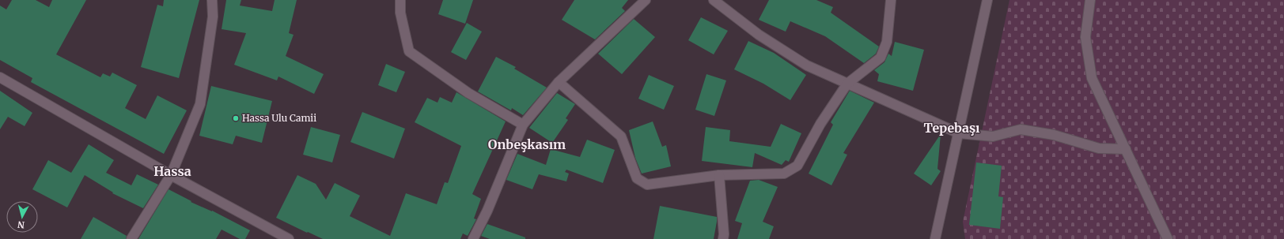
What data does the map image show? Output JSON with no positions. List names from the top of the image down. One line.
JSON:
{"districts":["Tepebaşı","Onbeşkasım","Hassa"],"places":["Hassa Ulu Camii"],"north":"bottom"}
